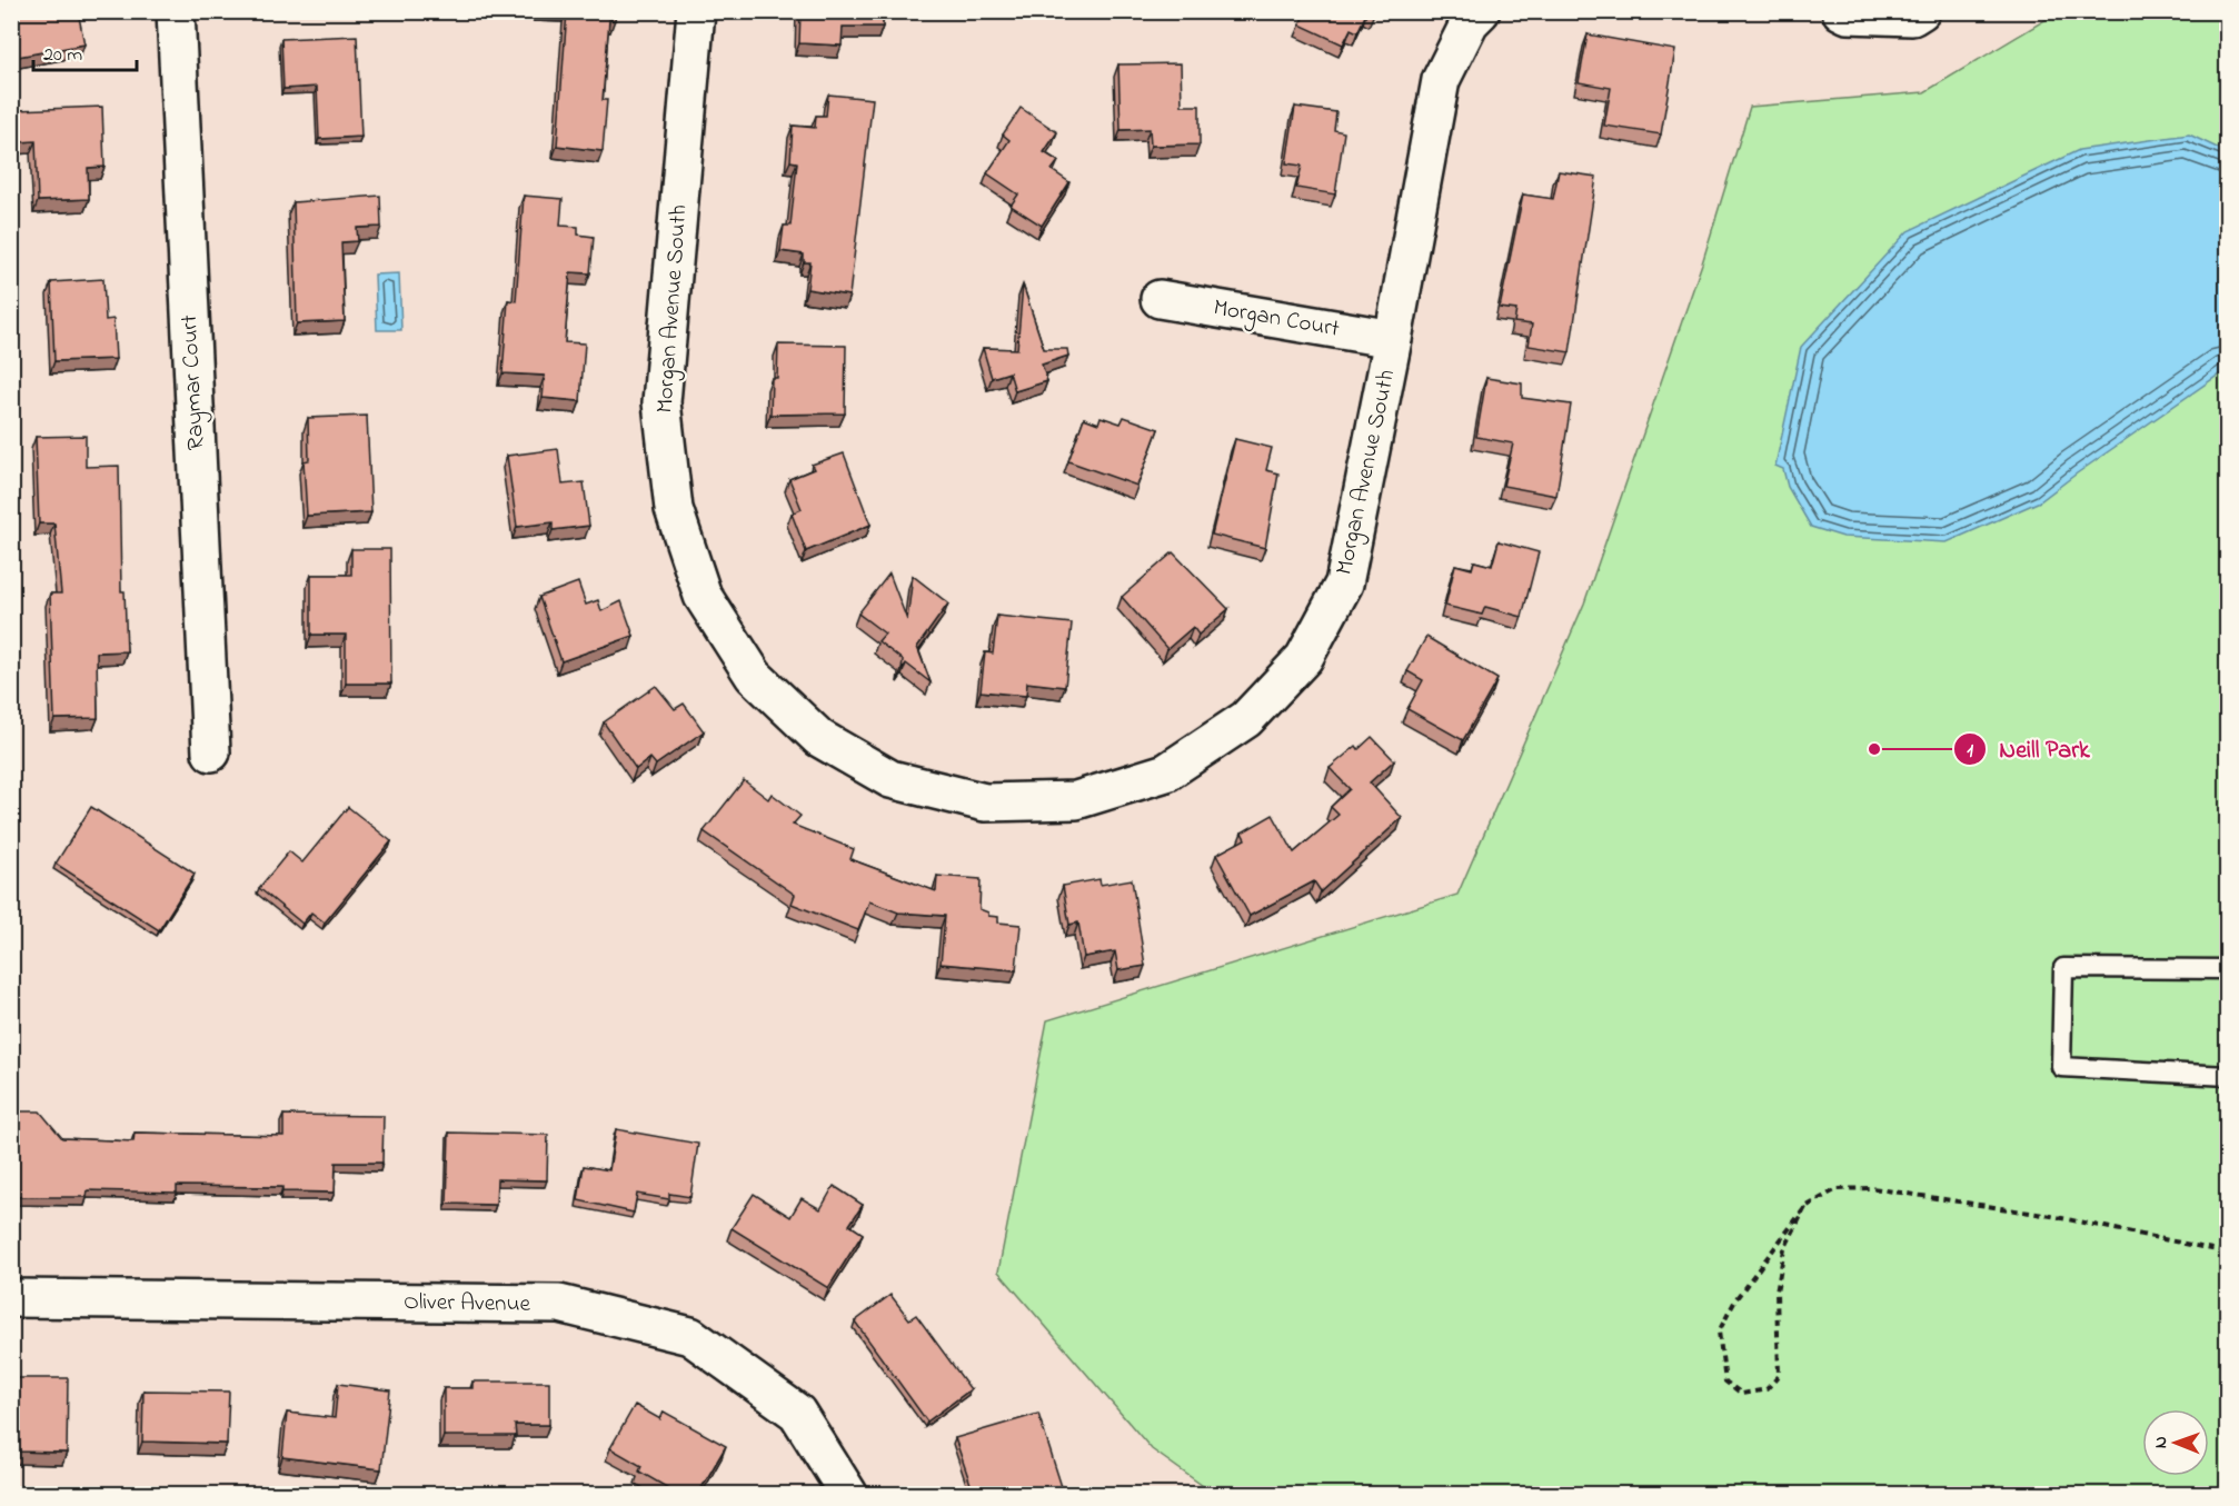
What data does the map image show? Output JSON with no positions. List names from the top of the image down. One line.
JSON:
{"streets":{"street":["Morgan Avenue South","Morgan Court","Raymar Court","Oliver Avenue"]},"crossings":[["Morgan Avenue South","Morgan Court"]],"places":["Neill Park"],"scale_bar":"20 m","north":"left"}
